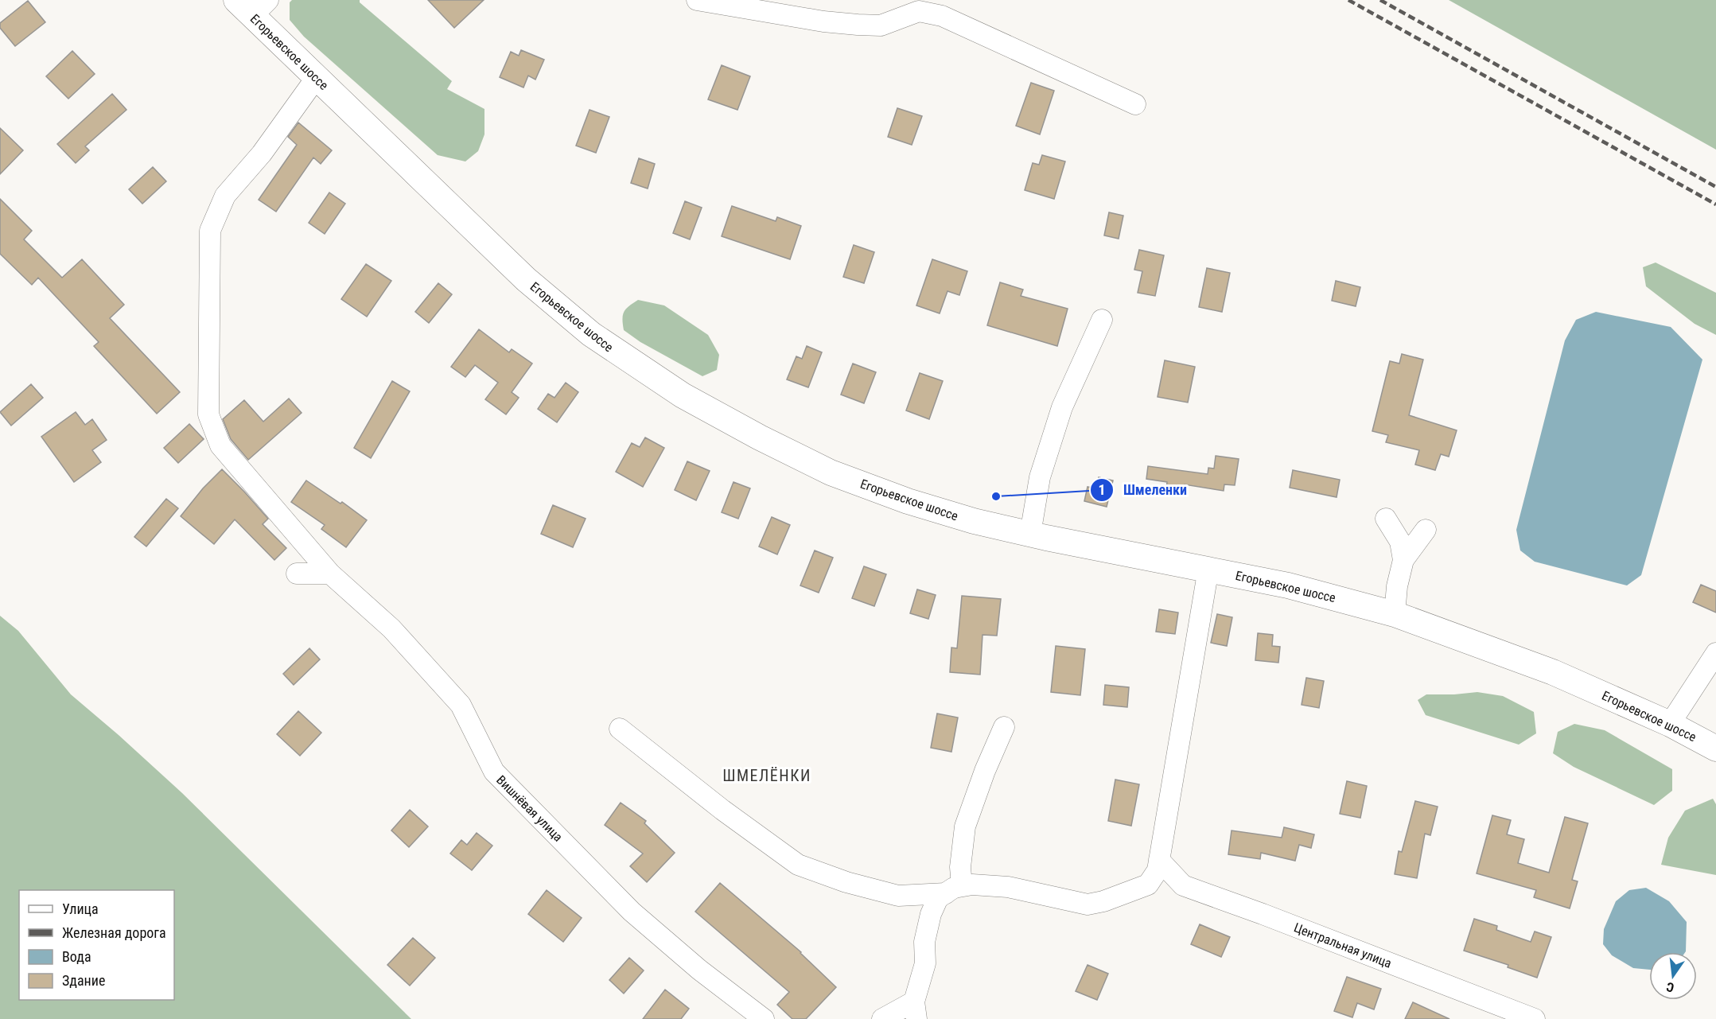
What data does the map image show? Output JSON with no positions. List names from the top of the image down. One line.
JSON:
{"streets":{"main road":["Егорьевское шоссе"],"street":["Вишнёвая улица","Центральная улица"]},"crossings":[["Егорьевское шоссе","Вишнёвая улица"]],"districts":["ШМЕЛЁНКИ"],"places":["Шмеленки"],"legend":["Улица","Железная дорога","Вода","Здание"],"north":"bottom"}
